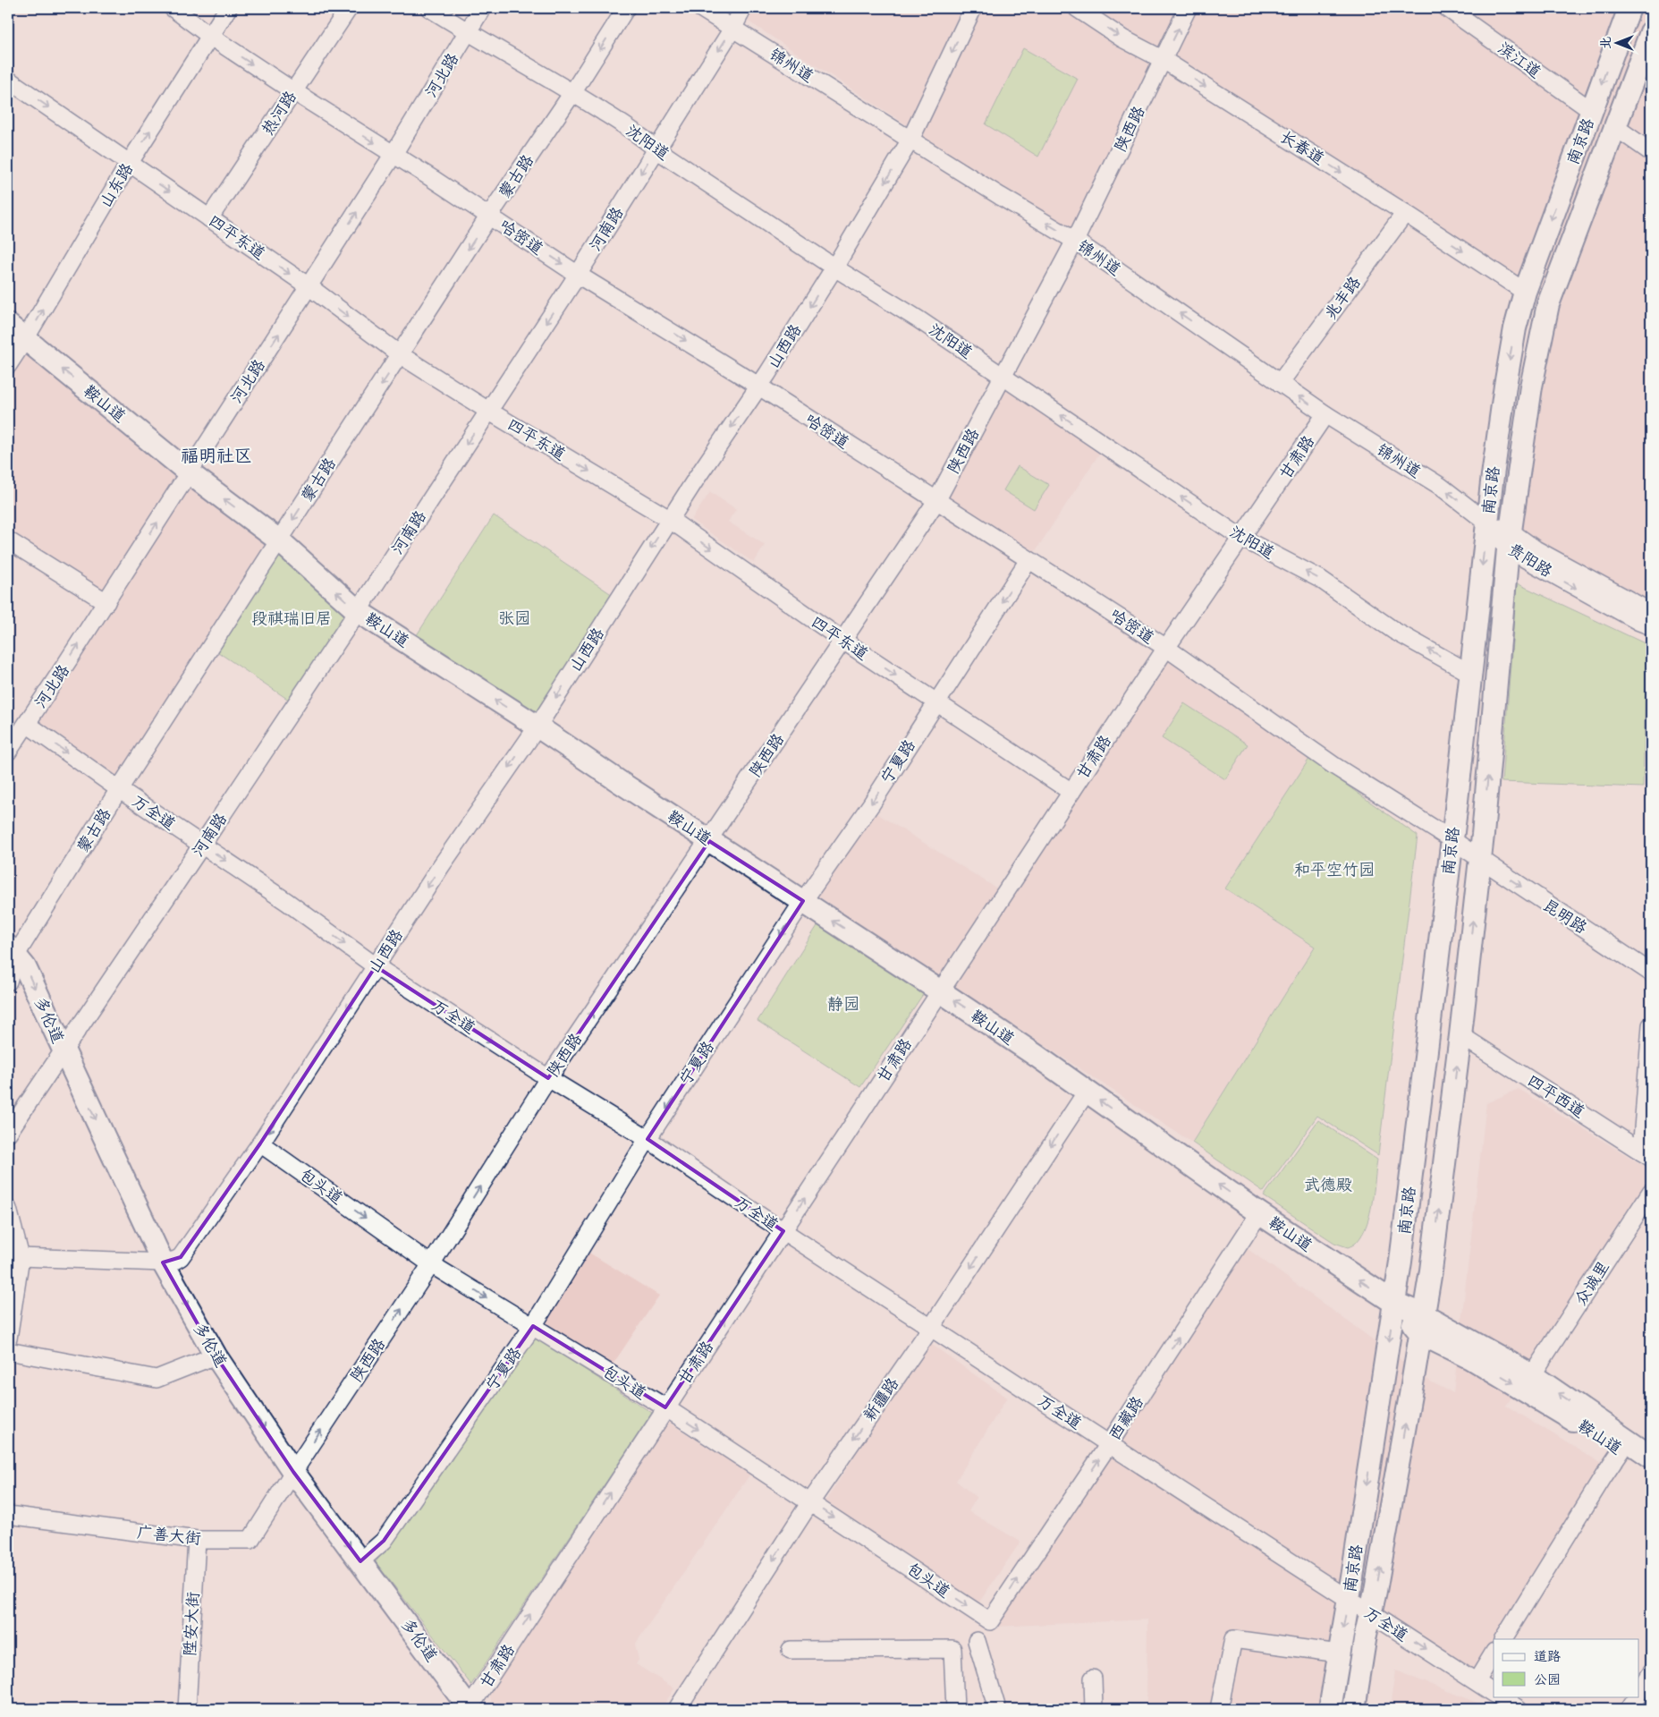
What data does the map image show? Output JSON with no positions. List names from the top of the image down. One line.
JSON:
{"streets":{"main road":["南京路","鞍山道","多伦道"],"street":["滨江道","锦州道","河北路","热河路","陕西路","沈阳道","长春道","蒙古路","山东路","河南路","四平东道","哈密道","兆丰路","山西路","甘肃路","贵阳路","宁夏路","万全道","昆明路","四平西道","包头道","众诚里","新疆路","西藏路","广善大街","陞安大街"]},"crossings":[["滨江道","南京路"],["锦州道","陕西路"],["锦州道","南京路"],["锦州道","河南路"],["锦州道","兆丰路"],["锦州道","山西路"],["锦州道","甘肃路"],["锦州道","贵阳路"],["河北路","沈阳道"],["河北路","四平东道"],["河北路","哈密道"],["河北路","鞍山道"],["河北路","万全道"],["热河路","四平东道"],["热河路","哈密道"],["陕西路","沈阳道"],["陕西路","长春道"],["陕西路","四平东道"],["陕西路","哈密道"],["陕西路","鞍山道"],["陕西路","万全道"],["陕西路","多伦道"],["陕西路","包头道"],["陕西路","广善大街"],["南京路","沈阳道"],["南京路","长春道"],["南京路","哈密道"],["南京路","鞍山道"],["南京路","贵阳路"],["南京路","万全道"],["南京路","昆明路"],["南京路","四平西道"],["沈阳道","蒙古路"],["沈阳道","河南路"],["沈阳道","山西路"],["沈阳道","甘肃路"],["长春道","兆丰路"],["蒙古路","四平东道"],["蒙古路","哈密道"],["蒙古路","鞍山道"],["蒙古路","万全道"],["蒙古路","多伦道"],["山东路","四平东道"],["山东路","哈密道"],["山东路","鞍山道"],["河南路","四平东道"],["河南路","哈密道"],["河南路","鞍山道"],["河南路","万全道"],["河南路","多伦道"],["四平东道","山西路"],["四平东道","甘肃路"],["四平东道","宁夏路"],["哈密道","山西路"],["哈密道","甘肃路"],["哈密道","宁夏路"],["哈密道","昆明路"],["山西路","鞍山道"],["山西路","万全道"],["山西路","多伦道"],["山西路","包头道"],["鞍山道","甘肃路"],["鞍山道","宁夏路"],["鞍山道","众诚里"],["鞍山道","新疆路"],["鞍山道","西藏路"],["甘肃路","万全道"],["甘肃路","多伦道"],["甘肃路","包头道"],["宁夏路","万全道"],["宁夏路","多伦道"],["宁夏路","包头道"],["万全道","新疆路"],["万全道","西藏路"],["多伦道","广善大街"],["包头道","新疆路"],["包头道","西藏路"],["广善大街","陞安大街"]],"one_way":["锦州道","河北路","陕西路","沈阳道","长春道","蒙古路","山东路","河南路","四平东道","山西路","甘肃路","宁夏路","万全道","昆明路","多伦道","包头道","新疆路","西藏路"],"districts":["福明社区"],"parks":["段祺瑞旧居","张园","和平空竹园","静园","武德殿"],"legend":["道路","公园"],"north":"left"}
